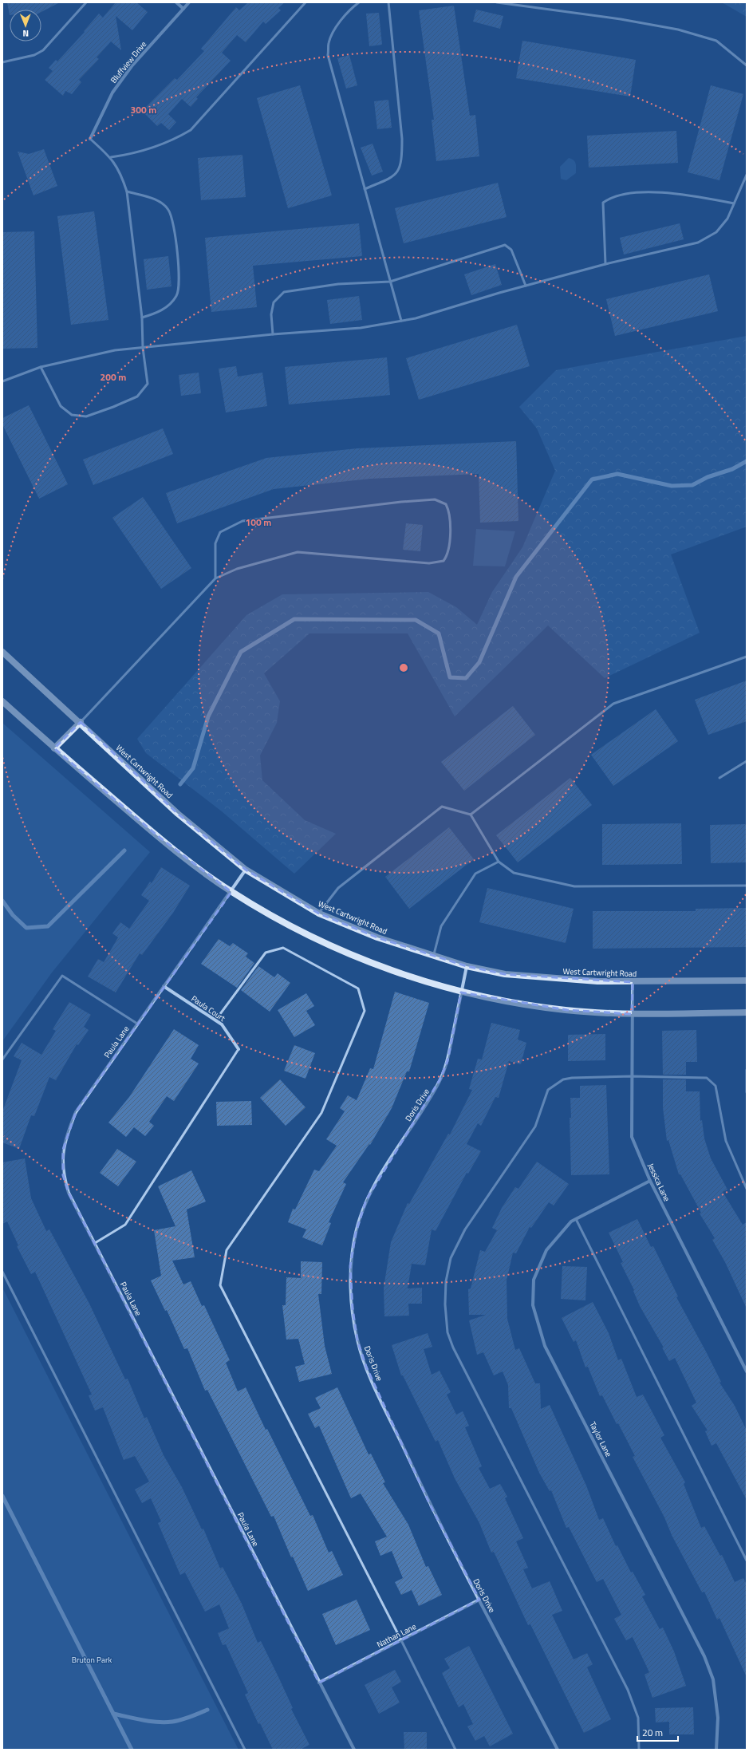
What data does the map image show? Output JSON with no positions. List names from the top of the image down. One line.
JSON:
{"streets":{"main road":["West Cartwright Road"],"street":["Bluffview Drive","Paula Court","Paula Lane","Doris Drive","Jessica Lane","Taylor Lane","Nathan Lane"]},"crossings":[["West Cartwright Road","Paula Lane"],["West Cartwright Road","Doris Drive"],["West Cartwright Road","Jessica Lane"],["Paula Court","Paula Lane"],["Paula Lane","Nathan Lane"],["Doris Drive","Nathan Lane"],["Jessica Lane","Taylor Lane"]],"parks":["Bruton Park"],"scale_bar":"20 m","north":"bottom","rings":["300 m","200 m","100 m"]}
